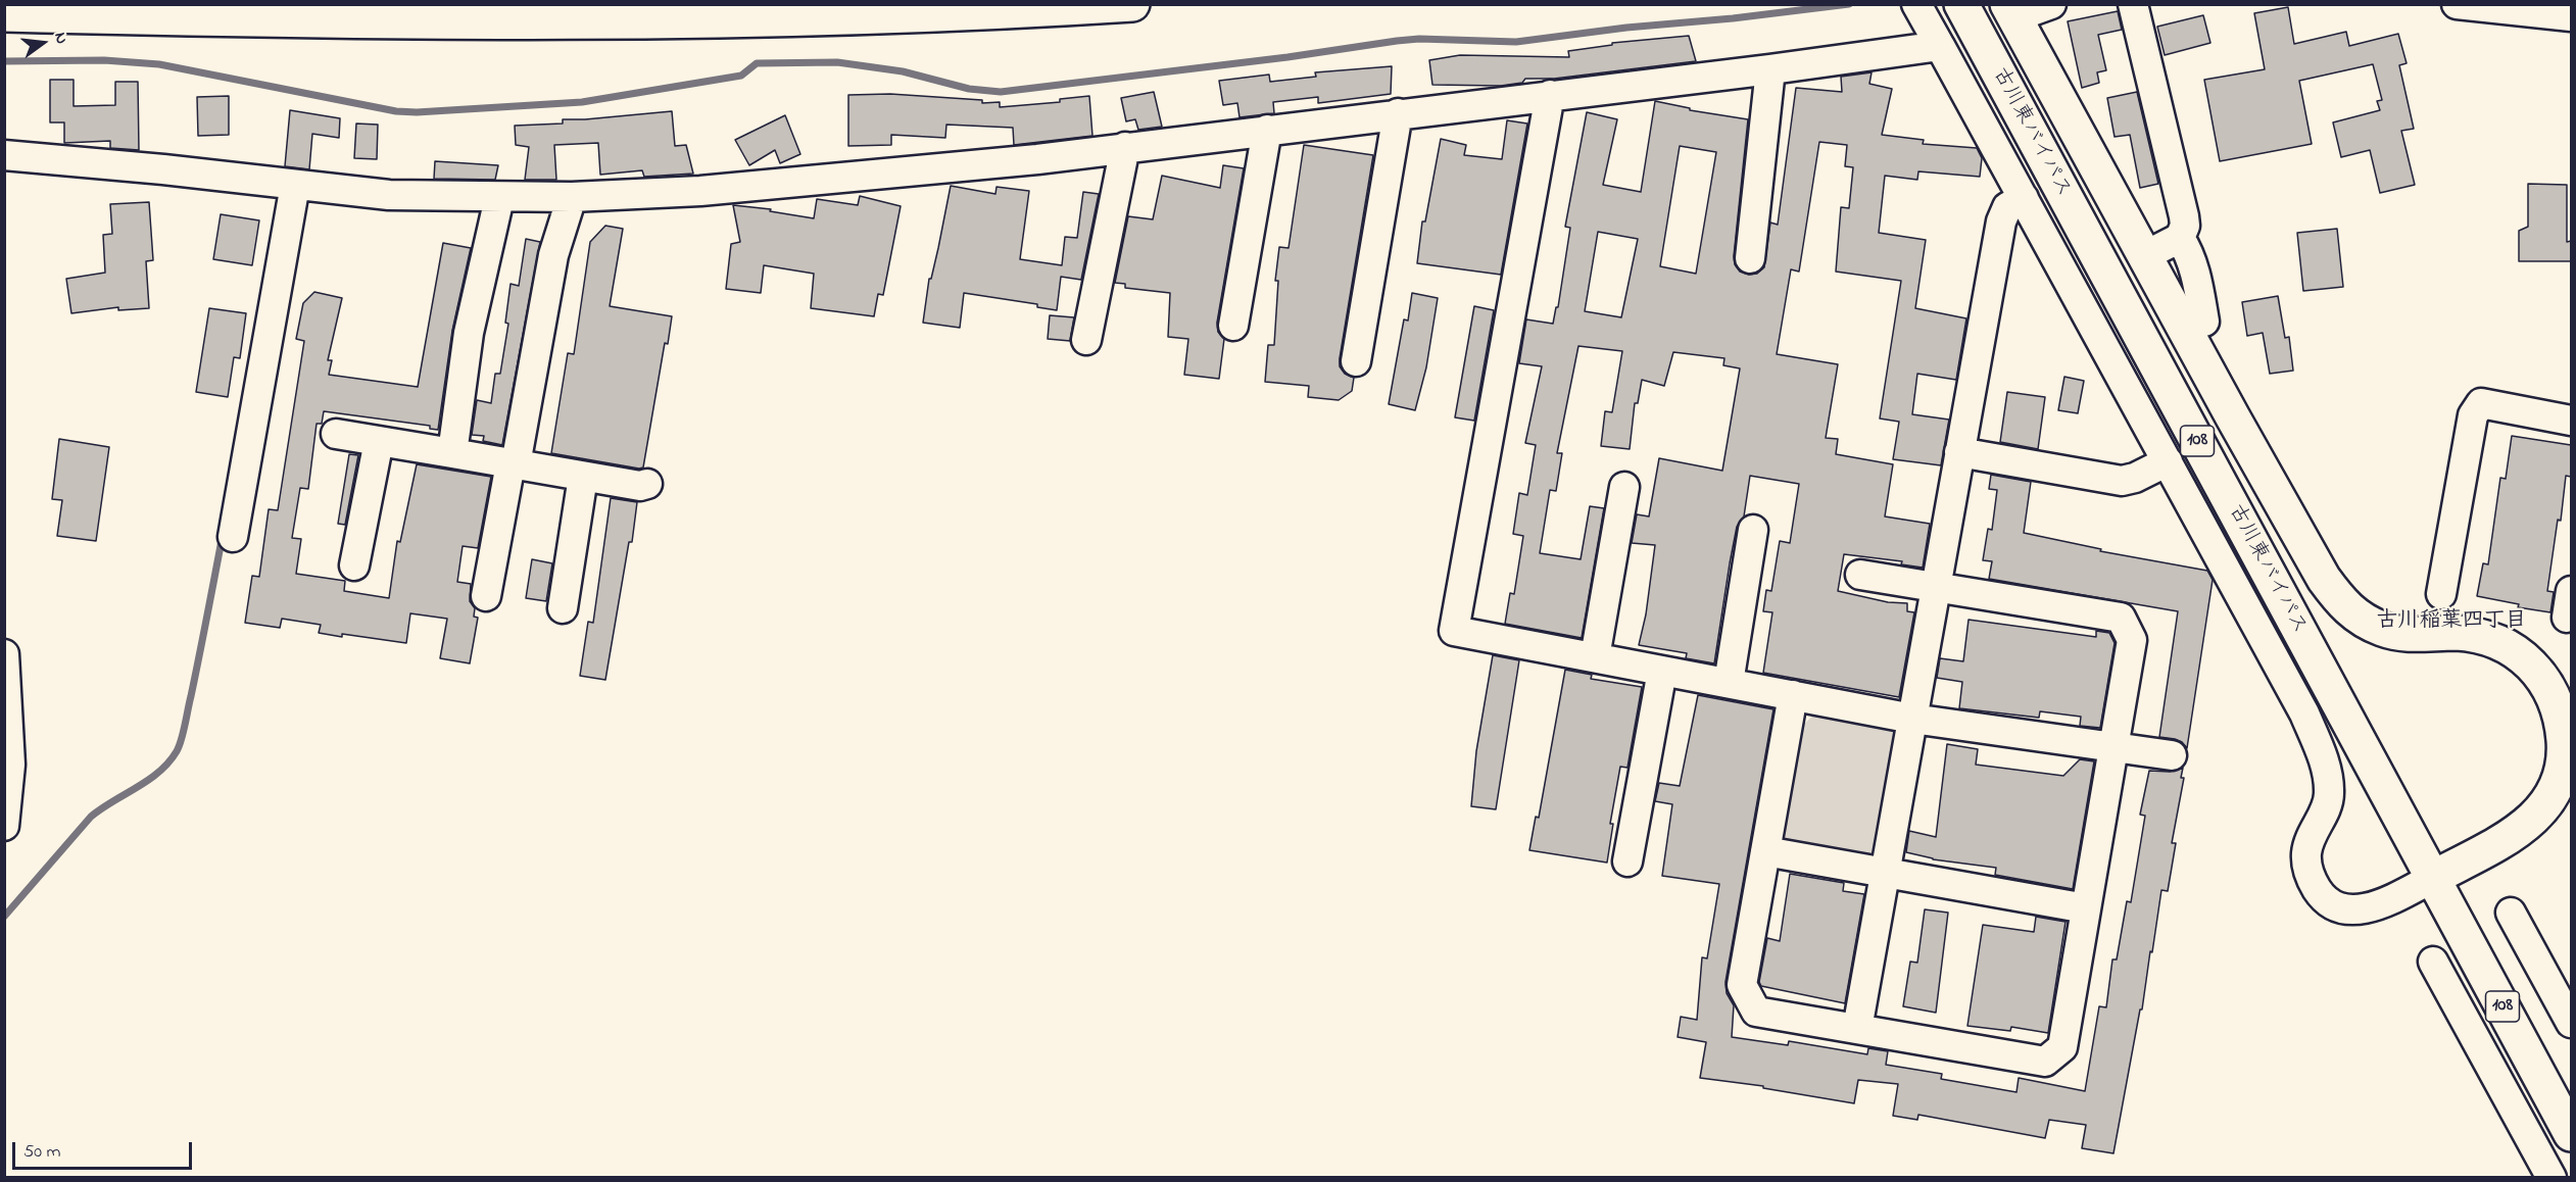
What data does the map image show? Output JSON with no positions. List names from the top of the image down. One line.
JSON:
{"streets":{"main road":["古川東バイパス","108"]},"districts":["古川稲葉四丁目"],"scale_bar":"50 m","north":"right"}
